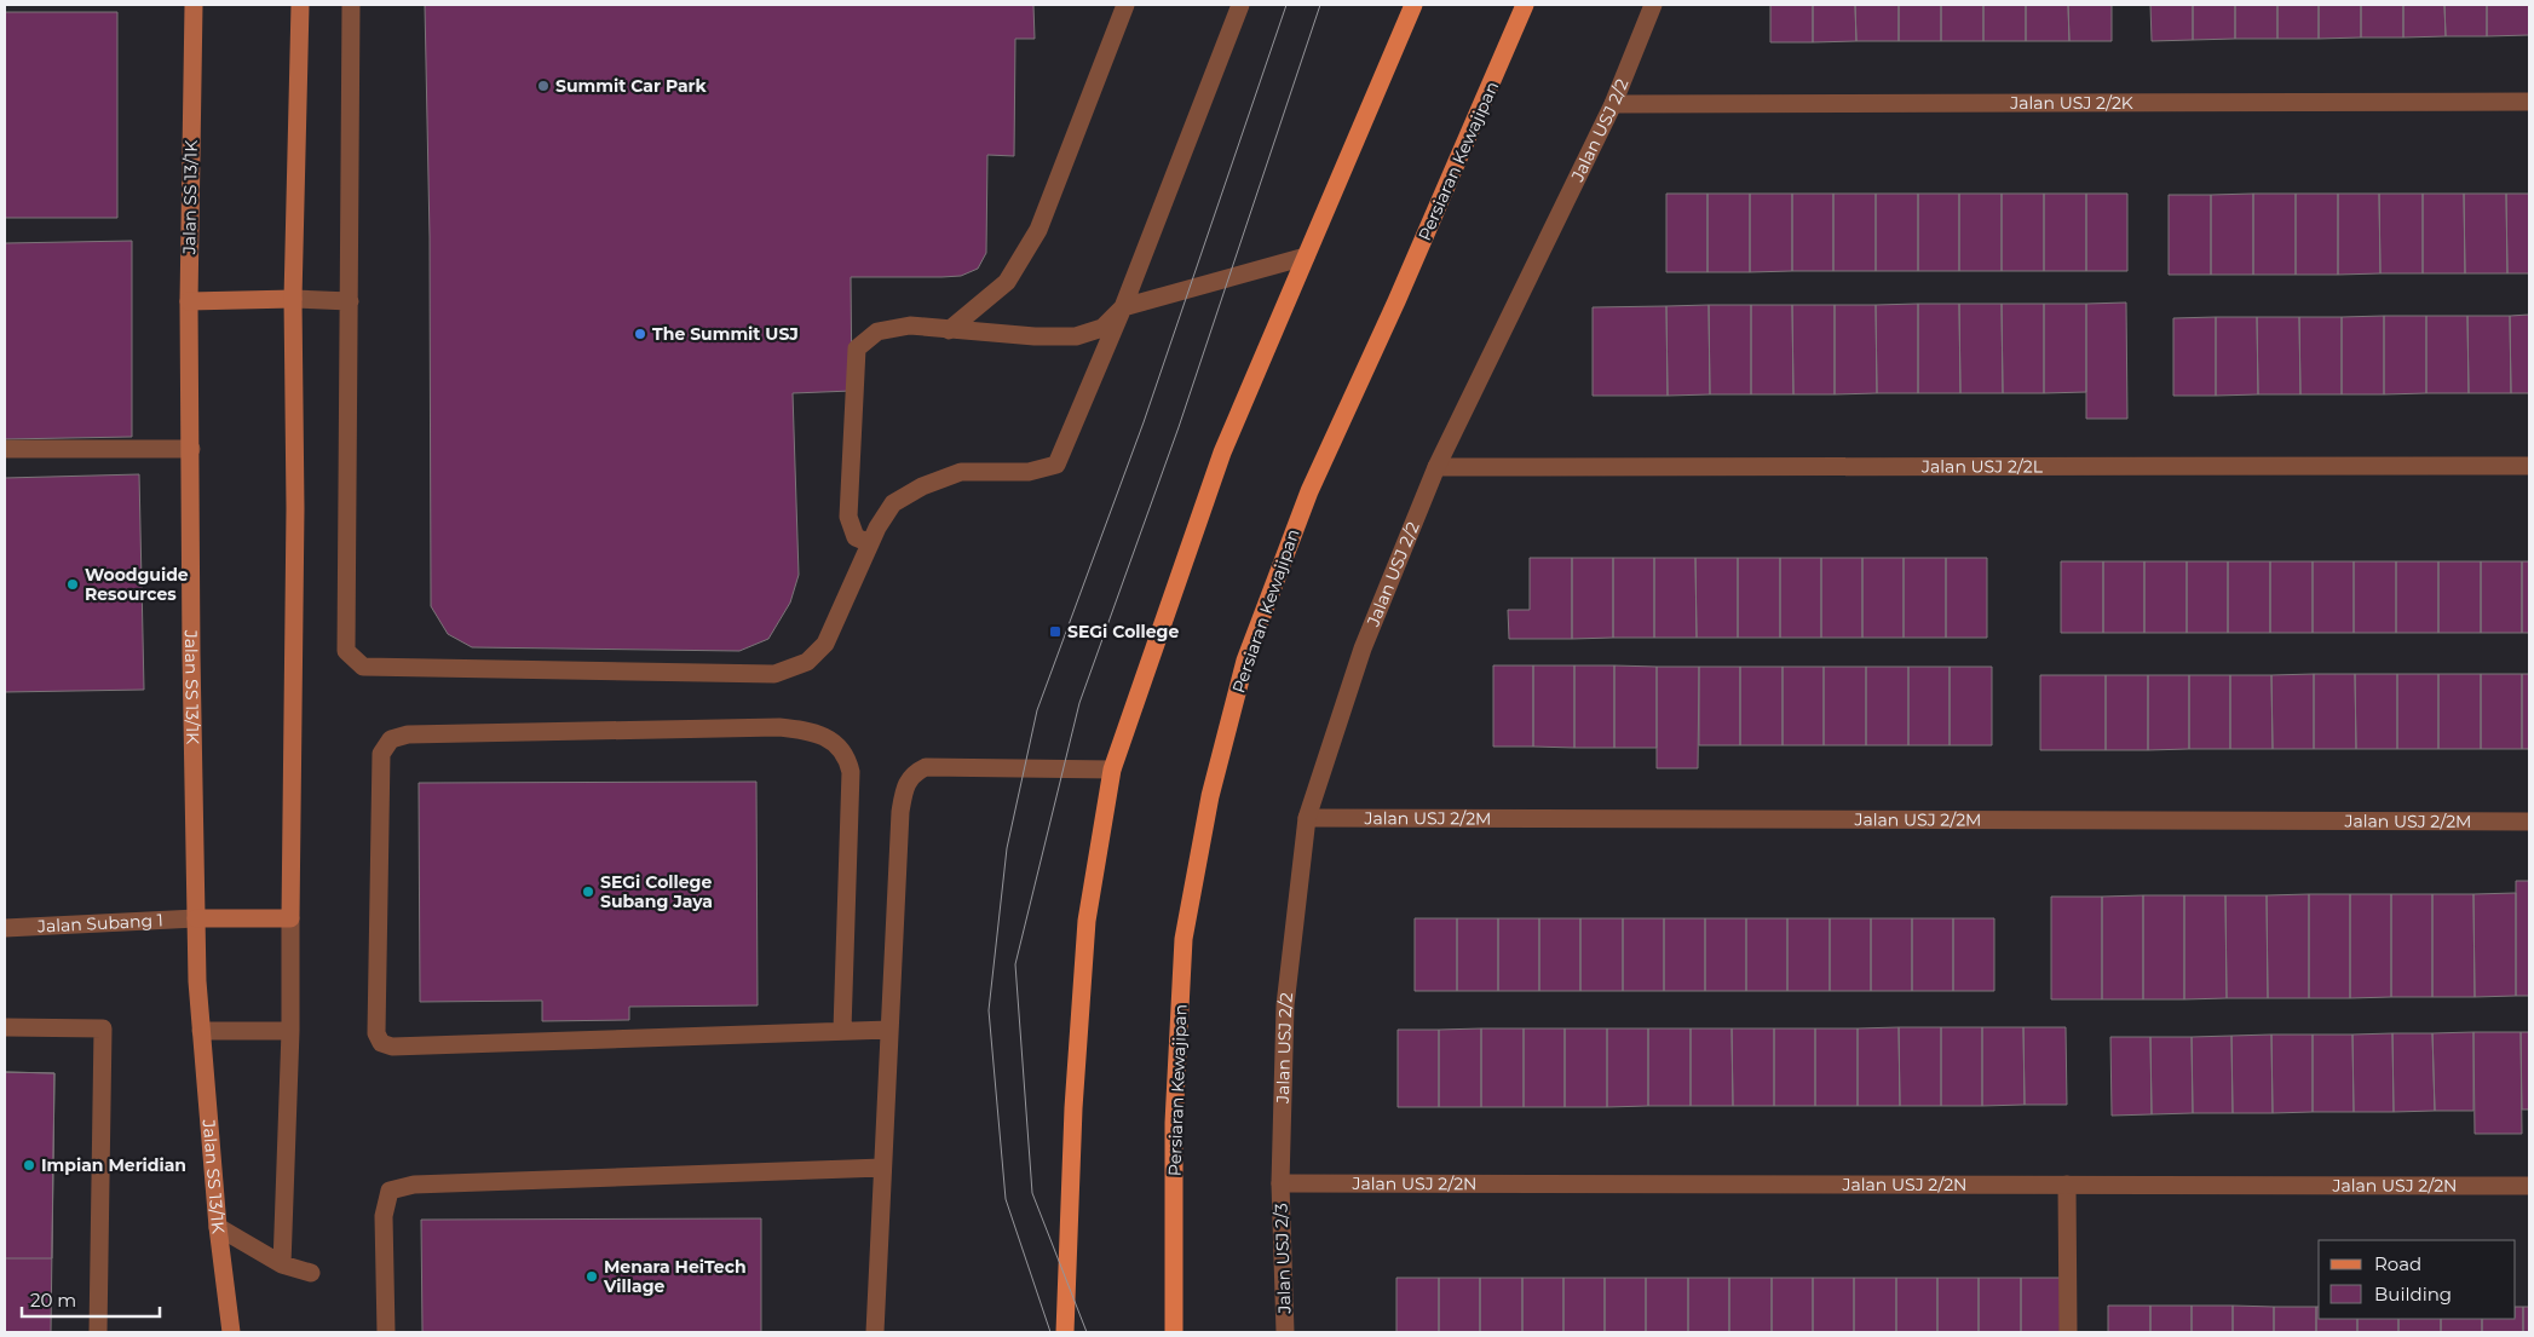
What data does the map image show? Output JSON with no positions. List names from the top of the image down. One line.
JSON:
{"streets":{"main road":["Persiaran Kewajipan"],"street":["Jalan USJ 2/2K","Jalan USJ 2/2","Jalan SS 13/1K","Jalan USJ 2/2L","Jalan USJ 2/2M","Jalan Subang 1","Jalan USJ 2/2N","Jalan USJ 2/3"]},"crossings":[["Jalan USJ 2/2K","Jalan USJ 2/2"],["Jalan USJ 2/2","Jalan USJ 2/2L"],["Jalan USJ 2/2","Jalan USJ 2/2M"],["Jalan USJ 2/2","Jalan USJ 2/2N"],["Jalan USJ 2/2","Jalan USJ 2/3"],["Jalan SS 13/1K","Jalan Subang 1"],["Jalan USJ 2/2N","Jalan USJ 2/3"]],"places":{"other":["Summit Car Park","The Summit USJ","Woodguide Resources","SEGi College Subang Jaya","Impian Meridian","Menara HeiTech Village"],"transit":["SEGi College"]},"legend":["Road","Building"],"scale_bar":"20 m"}
